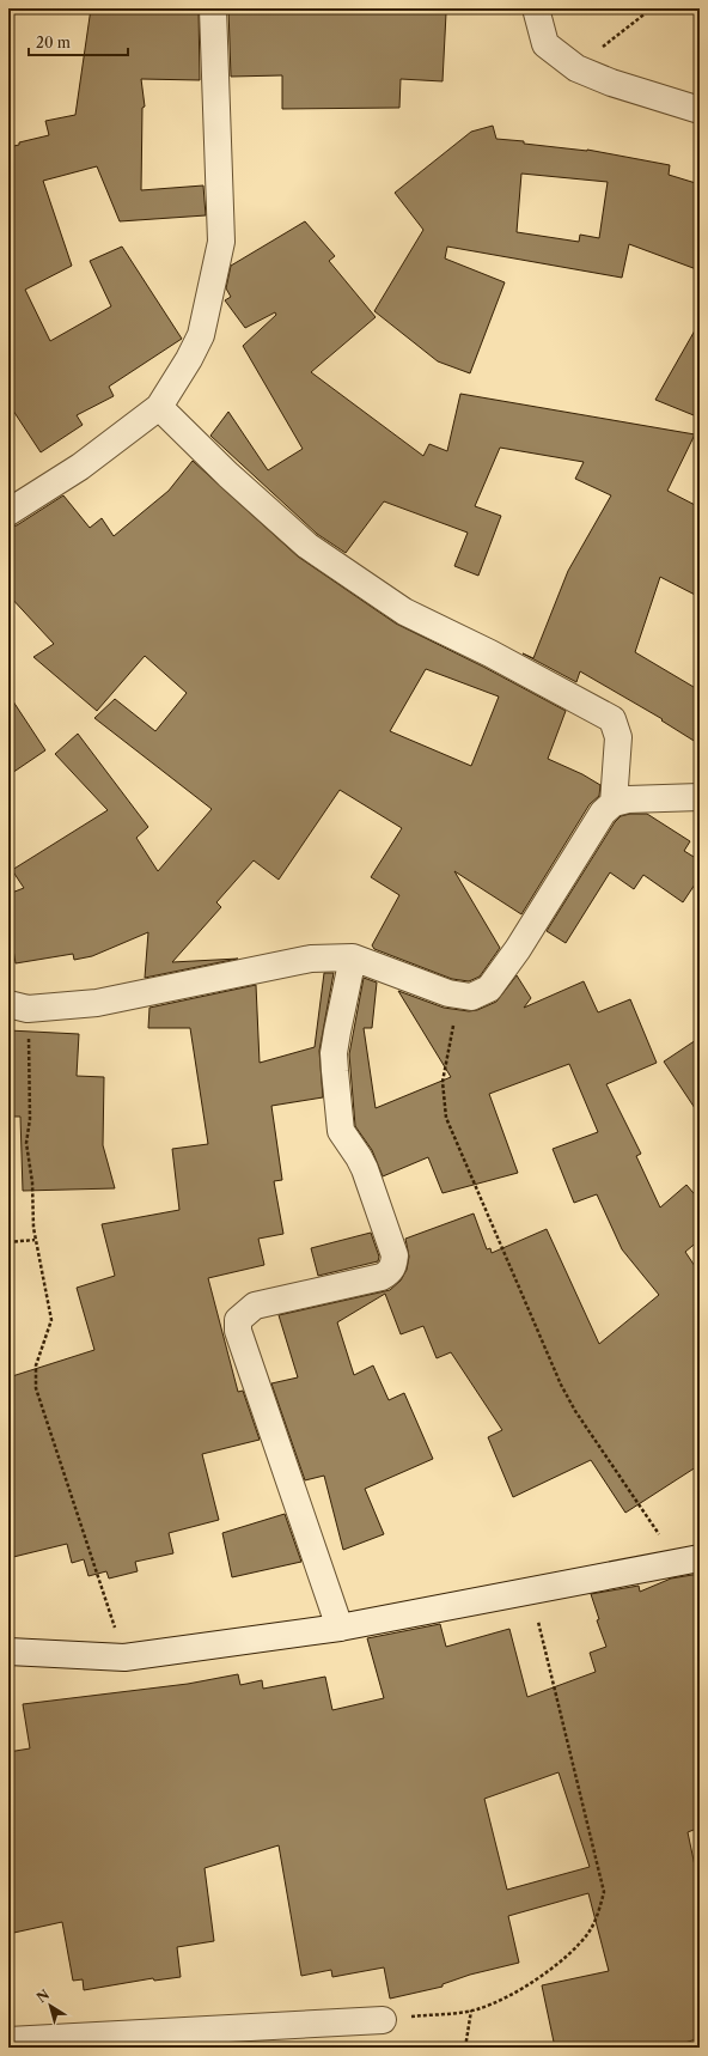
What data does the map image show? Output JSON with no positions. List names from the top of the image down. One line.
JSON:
{"scale_bar":"20 m","north":"top left"}
